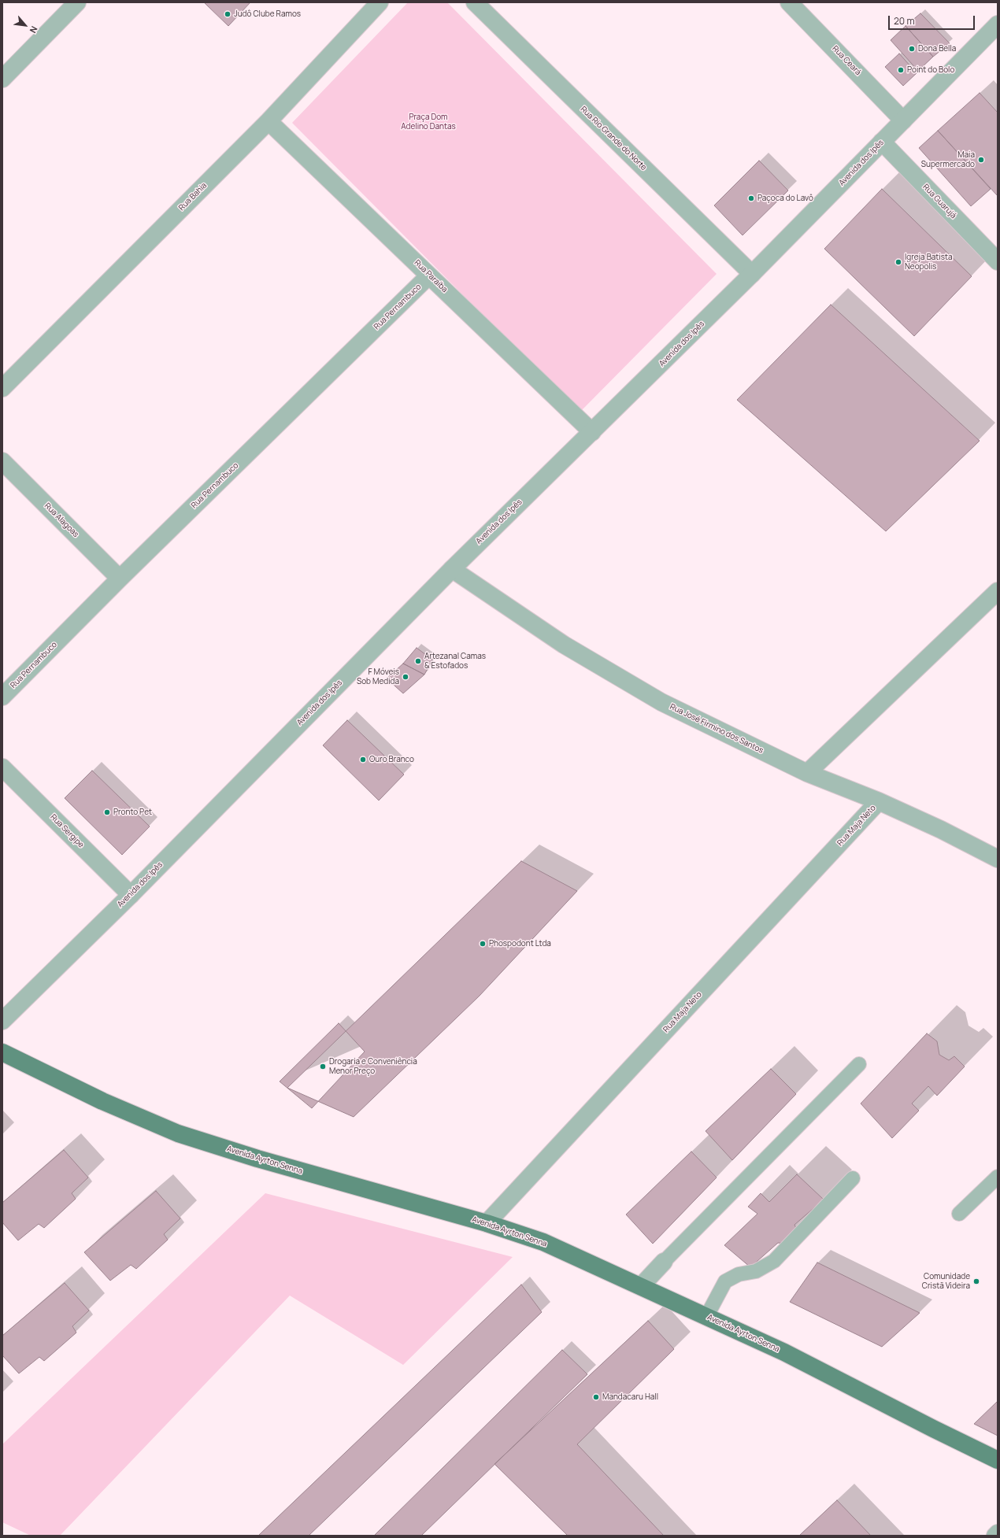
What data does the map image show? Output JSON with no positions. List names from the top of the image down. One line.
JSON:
{"streets":{"main road":["Avenida Ayrton Senna"],"street":["Rua Ceará","Rua Rio Grande do Norte","Avenida dos Ipês","Rua Bahia","Rua Guarujá","Rua Paraíba","Rua Pernambuco","Rua Alagoas","Rua José Firmino dos Santos","Rua Maja Neto","Rua Sergipe"]},"crossings":[["Rua Ceará","Avenida dos Ipês"],["Rua Rio Grande do Norte","Avenida dos Ipês"],["Avenida dos Ipês","Rua Guarujá"],["Avenida dos Ipês","Rua Paraíba"],["Avenida dos Ipês","Rua José Firmino dos Santos"],["Avenida dos Ipês","Rua Sergipe"],["Rua Bahia","Rua Paraíba"],["Rua Paraíba","Rua Pernambuco"],["Rua Pernambuco","Rua Alagoas"],["Rua José Firmino dos Santos","Rua Maja Neto"],["Rua Maja Neto","Avenida Ayrton Senna"]],"parks":["Praça Dom Adelino Dantas"],"places":["Judô Clube Ramos","Dona Bella","Point do Bolo","Maia Supermercado","Paçoca do Lavô","Igreja Batista Neopolis","Artezanal Camas & Estofados","F Móveis Sob Medida","Ouro Branco","Pronto Pet","Phospodont Ltda","Drogaria e Conveniência Menor Preço","Comunidade Cristã Videira","Mandacaru Hall"],"scale_bar":"20 m","north":"bottom right"}
